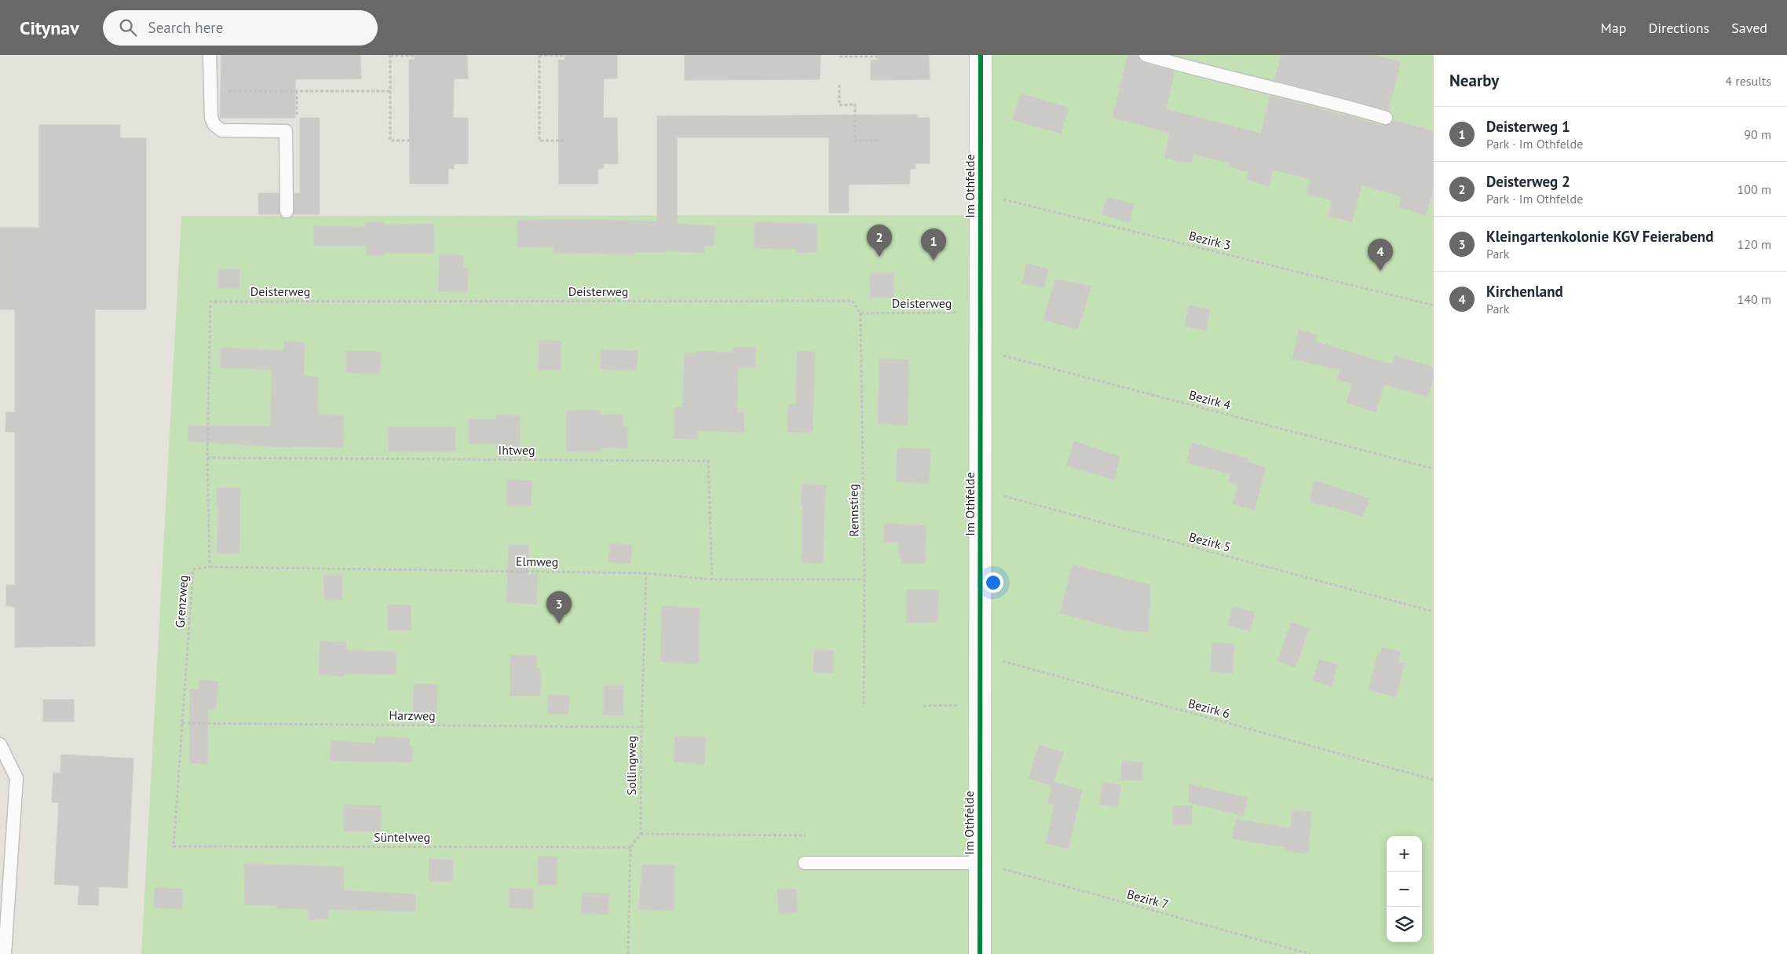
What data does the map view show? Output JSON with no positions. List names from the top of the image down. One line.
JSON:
{"streets":{"street":["Im Othfelde"],"path":["Bezirk 3","Deisterweg","Bezirk 4","Ihtweg","Rennstieg","Bezirk 5","Elmweg","Grenzweg","Bezirk 6","Harzweg","Sollingweg","Süntelweg","Bezirk 7"]},"crossings":[["Im Othfelde","Bezirk 3"],["Im Othfelde","Deisterweg"],["Im Othfelde","Bezirk 4"],["Im Othfelde","Bezirk 5"],["Im Othfelde","Bezirk 6"],["Im Othfelde","Bezirk 7"],["Deisterweg","Ihtweg"],["Deisterweg","Rennstieg"],["Ihtweg","Elmweg"],["Rennstieg","Elmweg"],["Elmweg","Grenzweg"],["Elmweg","Sollingweg"],["Grenzweg","Harzweg"],["Grenzweg","Süntelweg"],["Harzweg","Sollingweg"]],"page":{"header":"Citynav","search":"Search here","nav":["Map","Directions","Saved"],"heading":["Nearby","4 results"],"list":[{"mark":"1","name":"Deisterweg 1","note":"Park · Im Othfelde","value":"90 m"},{"mark":"2","name":"Deisterweg 2","note":"Park · Im Othfelde","value":"100 m"},{"mark":"3","name":"Kleingartenkolonie KGV Feierabend","note":"Park","value":"120 m"},{"mark":"4","name":"Kirchenland","note":"Park","value":"140 m"}],"pins":["2","1","4","3"],"map_buttons":["+","−"]}}
